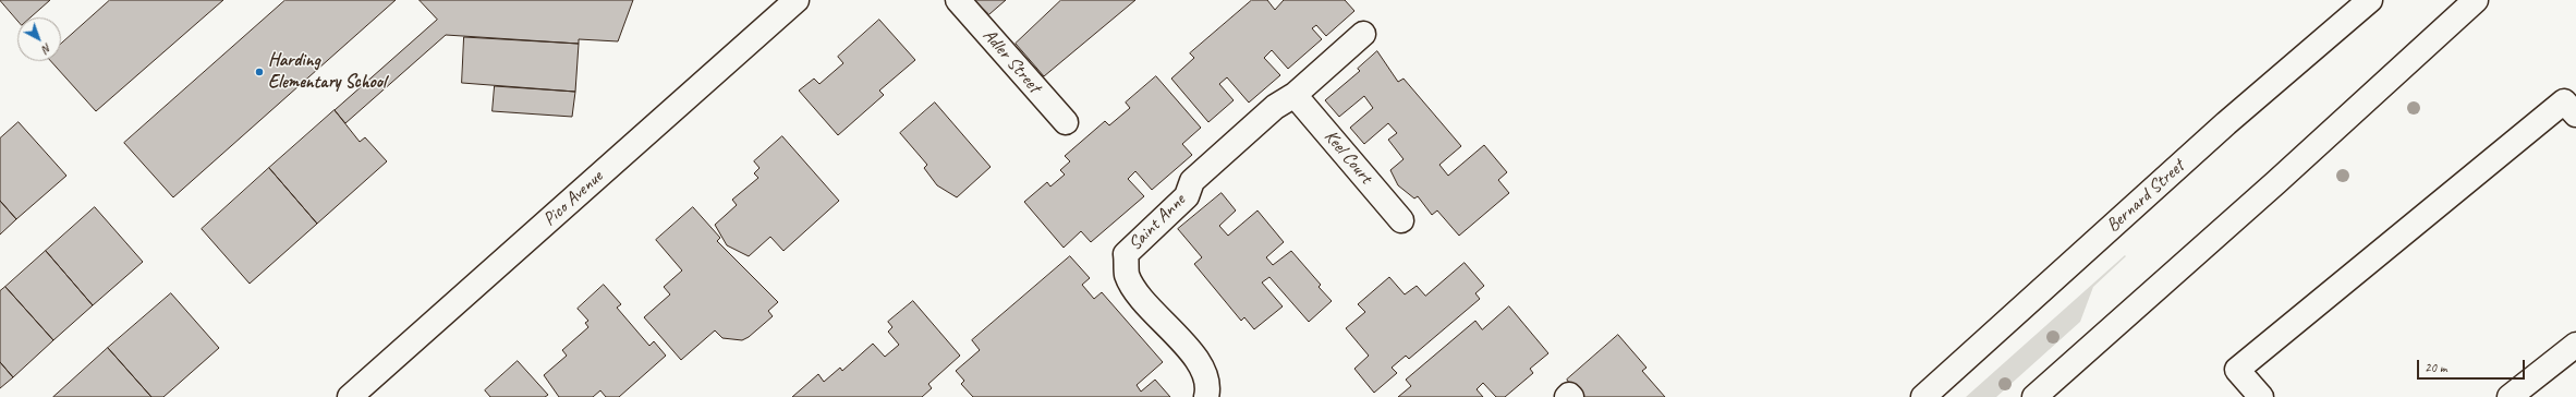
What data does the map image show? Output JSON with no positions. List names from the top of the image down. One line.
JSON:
{"streets":{"street":["Adler Street","Keel Court","Bernard Street","Pico Avenue","Saint Anne"]},"crossings":[["Keel Court","Saint Anne"]],"places":["Harding Elementary School"],"scale_bar":"20 m","north":"bottom right"}
